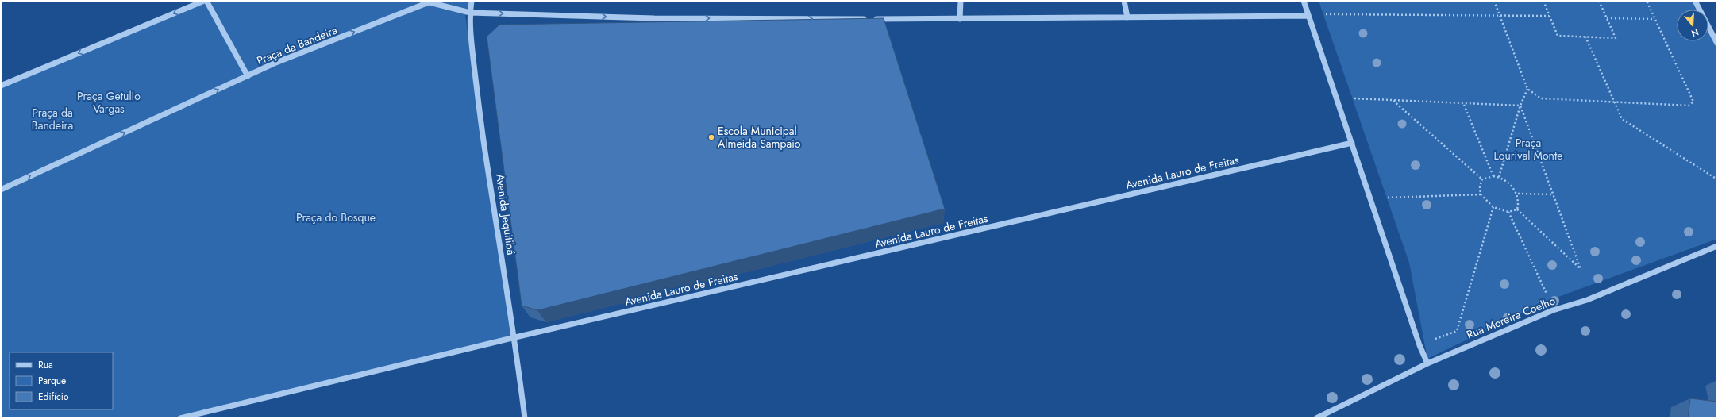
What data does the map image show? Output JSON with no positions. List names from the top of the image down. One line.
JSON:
{"streets":{"street":["Praça da Bandeira","Avenida Lauro de Freitas","Avenida Jequitibá","Rua Moreira Coelho"]},"crossings":[["Praça da Bandeira","Avenida Jequitibá"],["Avenida Lauro de Freitas","Avenida Jequitibá"]],"one_way":["Praça da Bandeira"],"parks":["Praça Getulio Vargas","Praça da Bandeira","Praça Lourival Monte","Praça do Bosque"],"places":["Escola Municipal Almeida Sampaio"],"legend":["Rua","Parque","Edifício"],"north":"bottom"}
